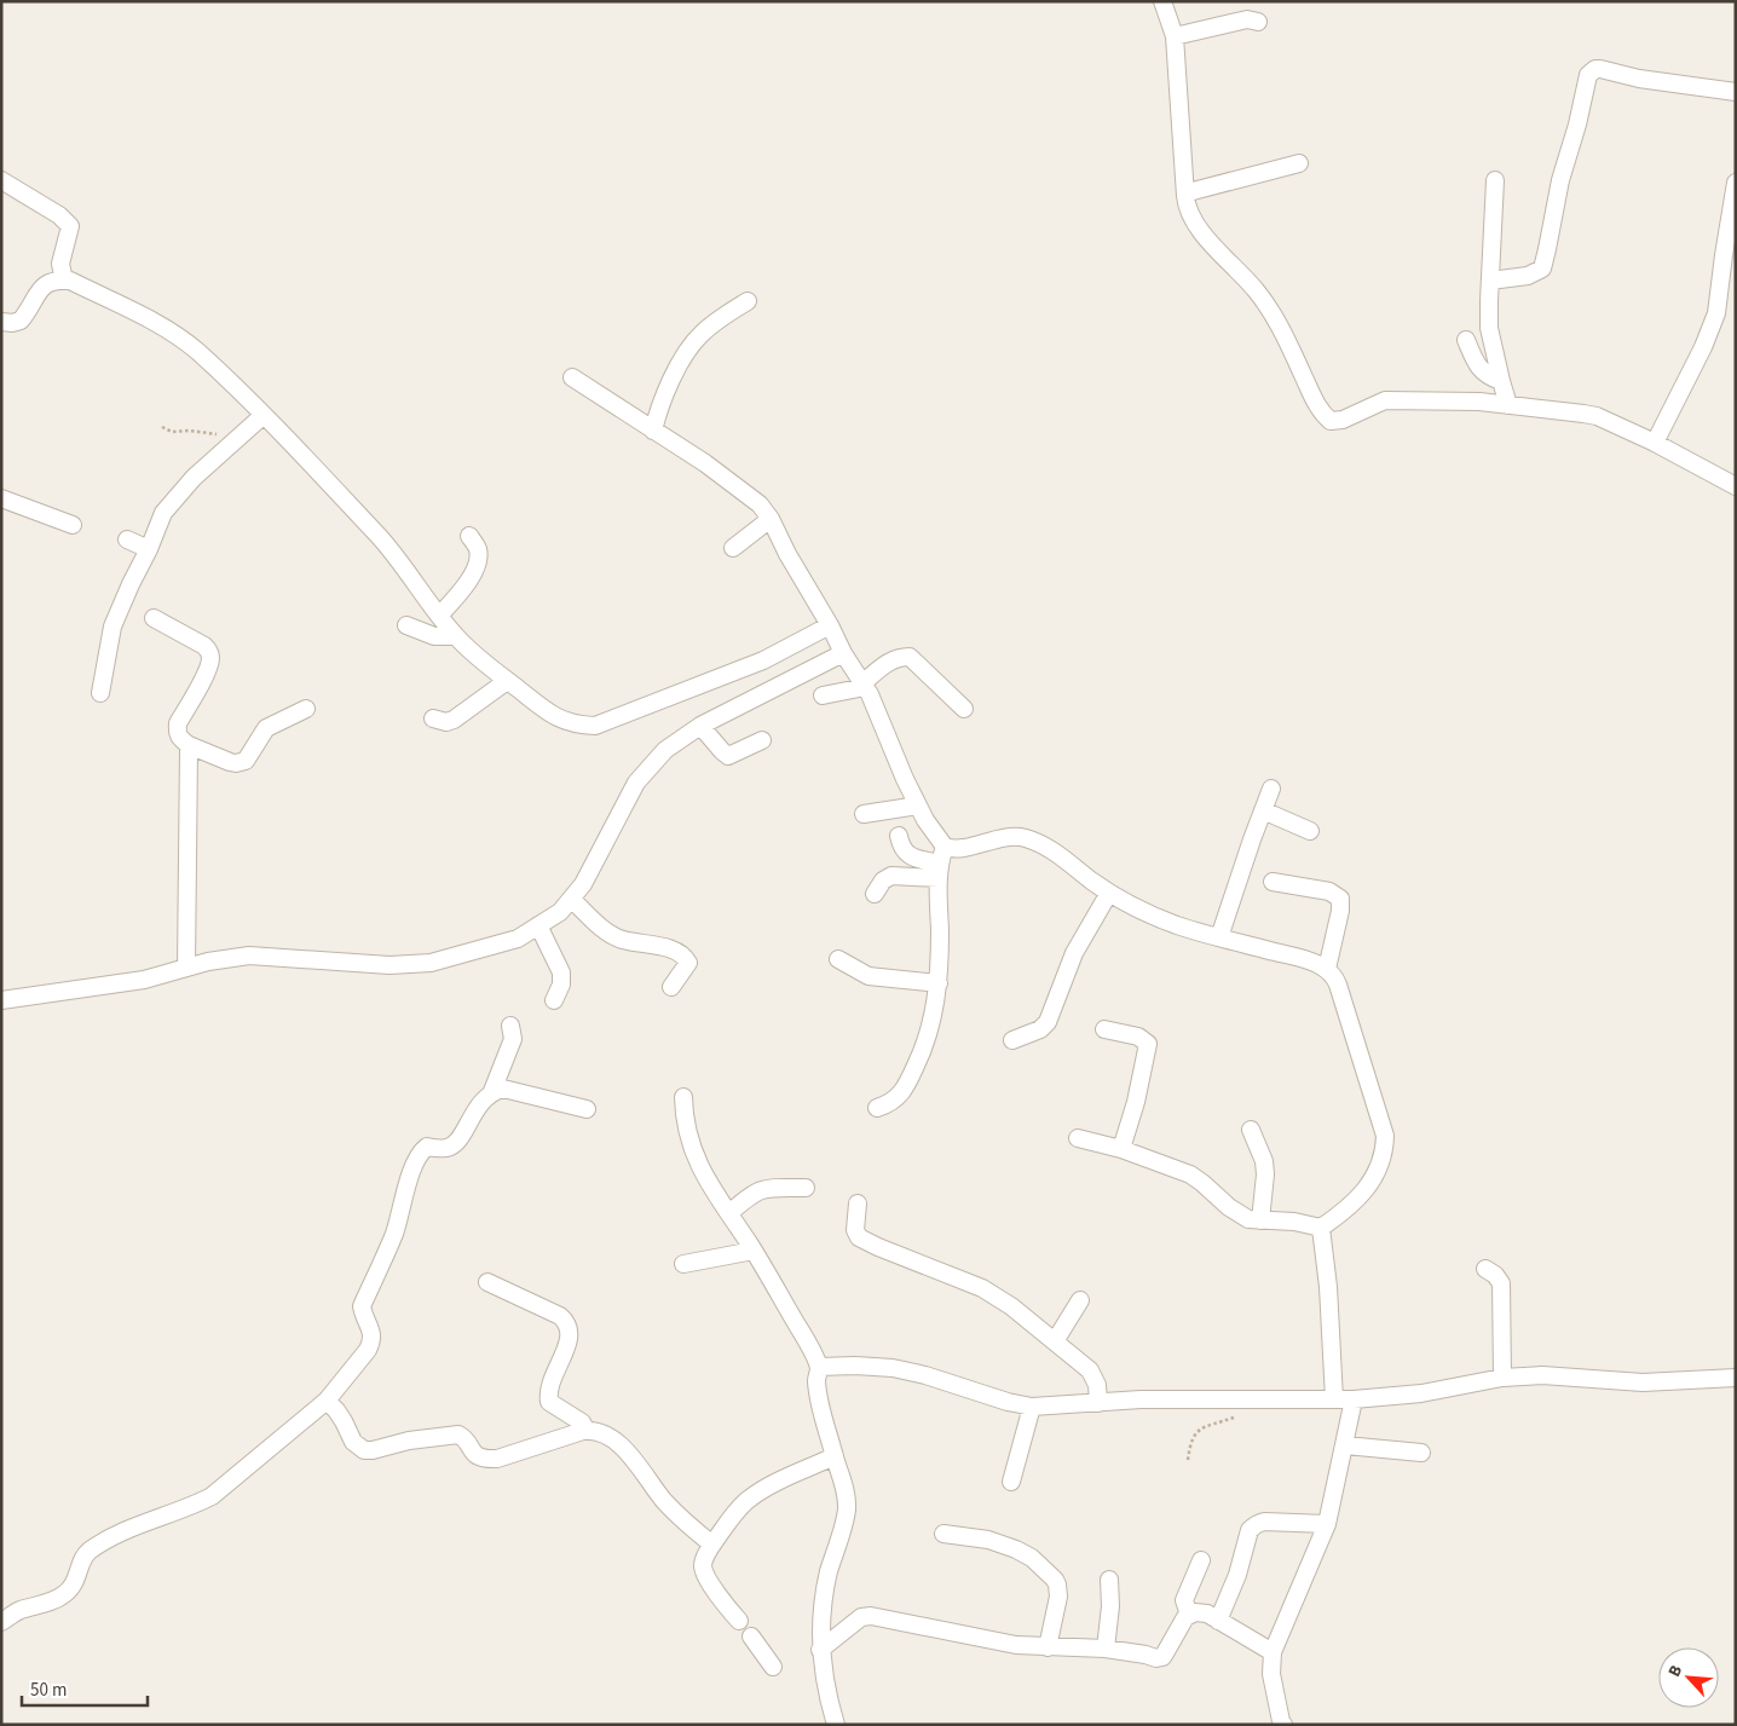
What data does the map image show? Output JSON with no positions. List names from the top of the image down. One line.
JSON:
{"scale_bar":"50 m","north":"top left"}
